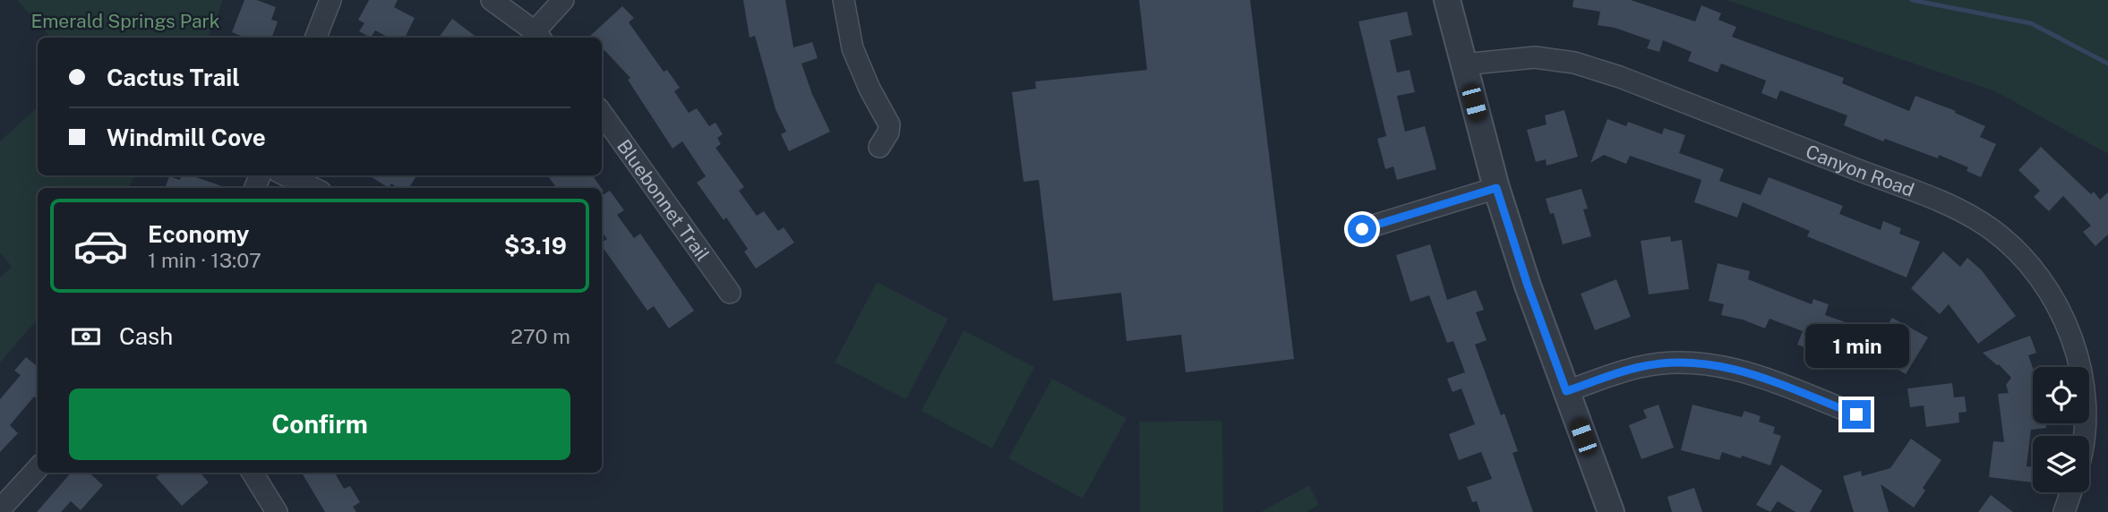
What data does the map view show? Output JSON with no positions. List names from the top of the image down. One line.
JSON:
{"streets":{"street":["Canyon Road","Bluebonnet Trail"]},"parks":["Emerald Springs Park"],"page":{"banner":["Cactus Trail","Windmill Cove"],"list":[{"name":"Economy","note":"1 min · 13:07","value":"$3.19"}],"pay":["Cash","270 m"],"bubble":"1 min","buttons":"Confirm"}}
